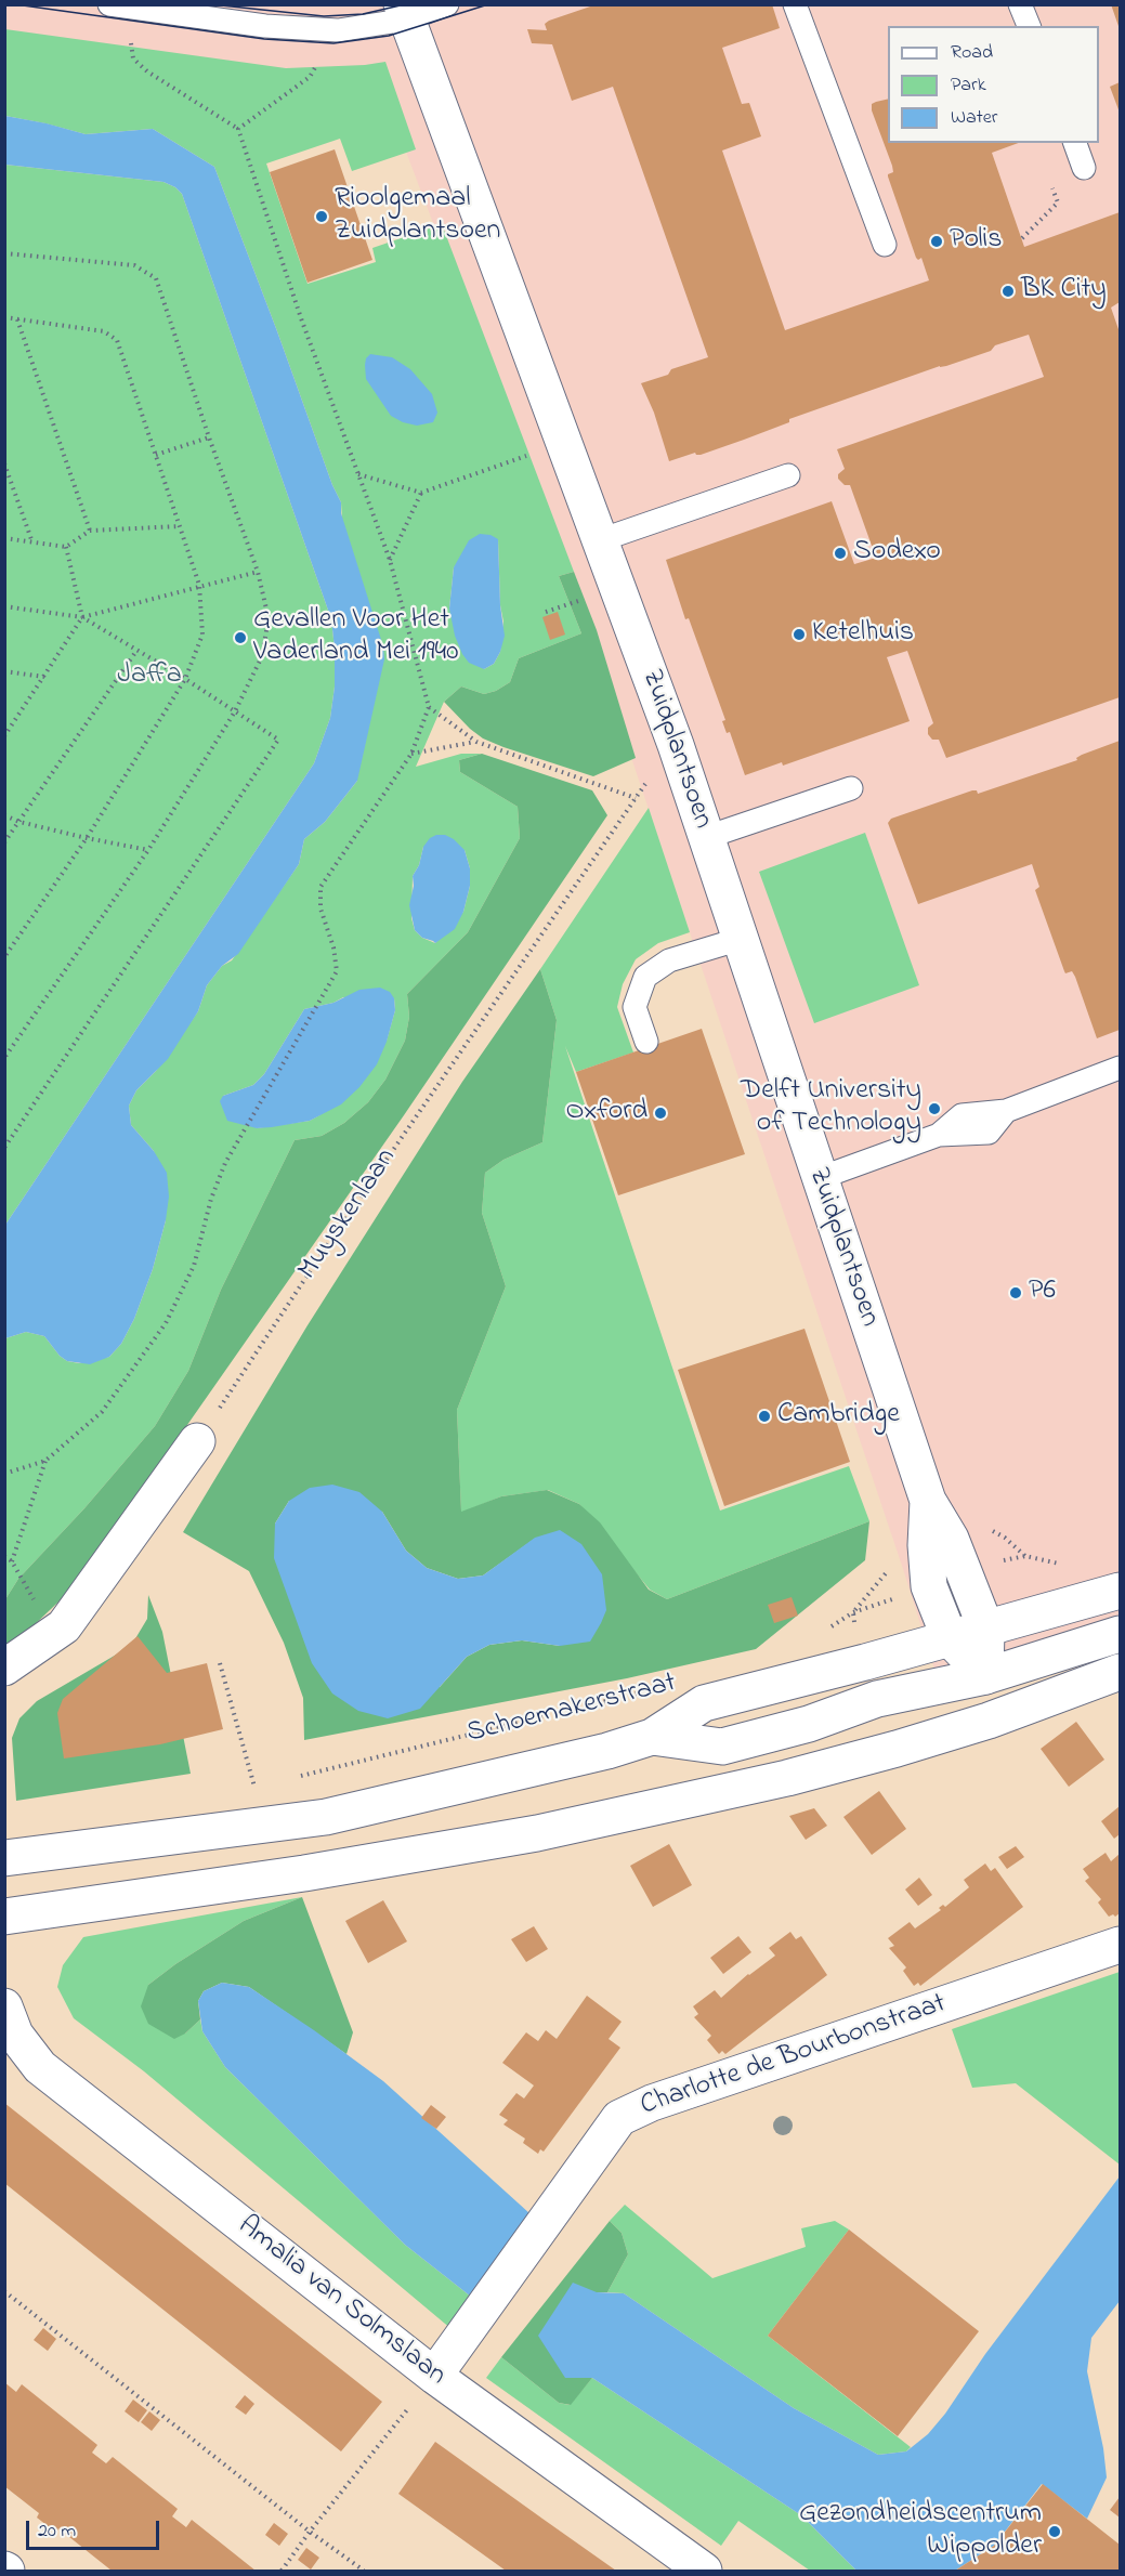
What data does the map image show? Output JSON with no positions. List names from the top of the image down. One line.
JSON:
{"streets":{"street":["Zuidplantsoen","Schoemakerstraat","Charlotte de Bourbonstraat","Amalia van Solmslaan"],"path":["Muyskenlaan"]},"crossings":[["Zuidplantsoen","Muyskenlaan"],["Zuidplantsoen","Schoemakerstraat"],["Charlotte de Bourbonstraat","Amalia van Solmslaan"]],"parks":["Jaffa"],"places":["Rioolgemaal Zuidplantsoen","Polis","BK City","Sodexo","Ketelhuis","Gevallen Voor Het Vaderland Mei 1940","Delft University of Technology","Oxford","P6","Cambridge","Gezondheidscentrum Wippolder"],"legend":["Road","Park","Water"],"scale_bar":"20 m"}
